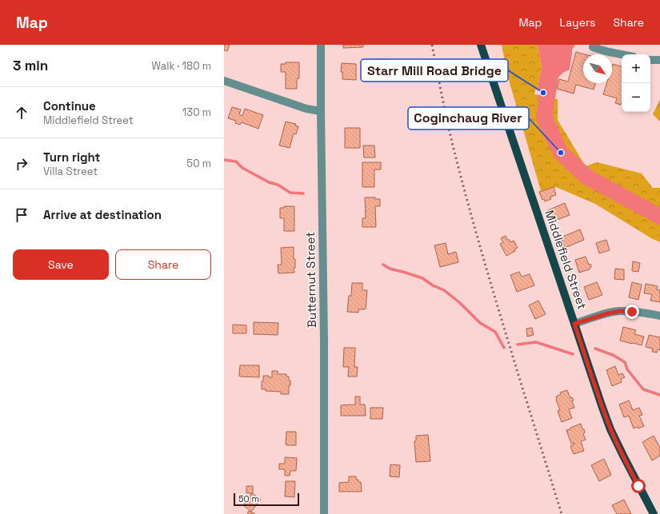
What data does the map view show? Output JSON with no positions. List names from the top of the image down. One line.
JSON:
{"streets":{"main road":["Middlefield Street"],"street":["Butternut Street"]},"places":["Starr Mill Road Bridge","Coginchaug River"],"scale_bar":"50 m","north":"bottom right","page":{"header":"Map","nav":["Map","Layers","Share"],"heading":["3 min","Walk · 180 m"],"map_buttons":["+","−"],"list":[["Continue","Middlefield Street","130 m"],["Turn right","Villa Street","50 m"],"Arrive at destination"],"buttons":["Save","Share"],"scale":"50 m"}}
